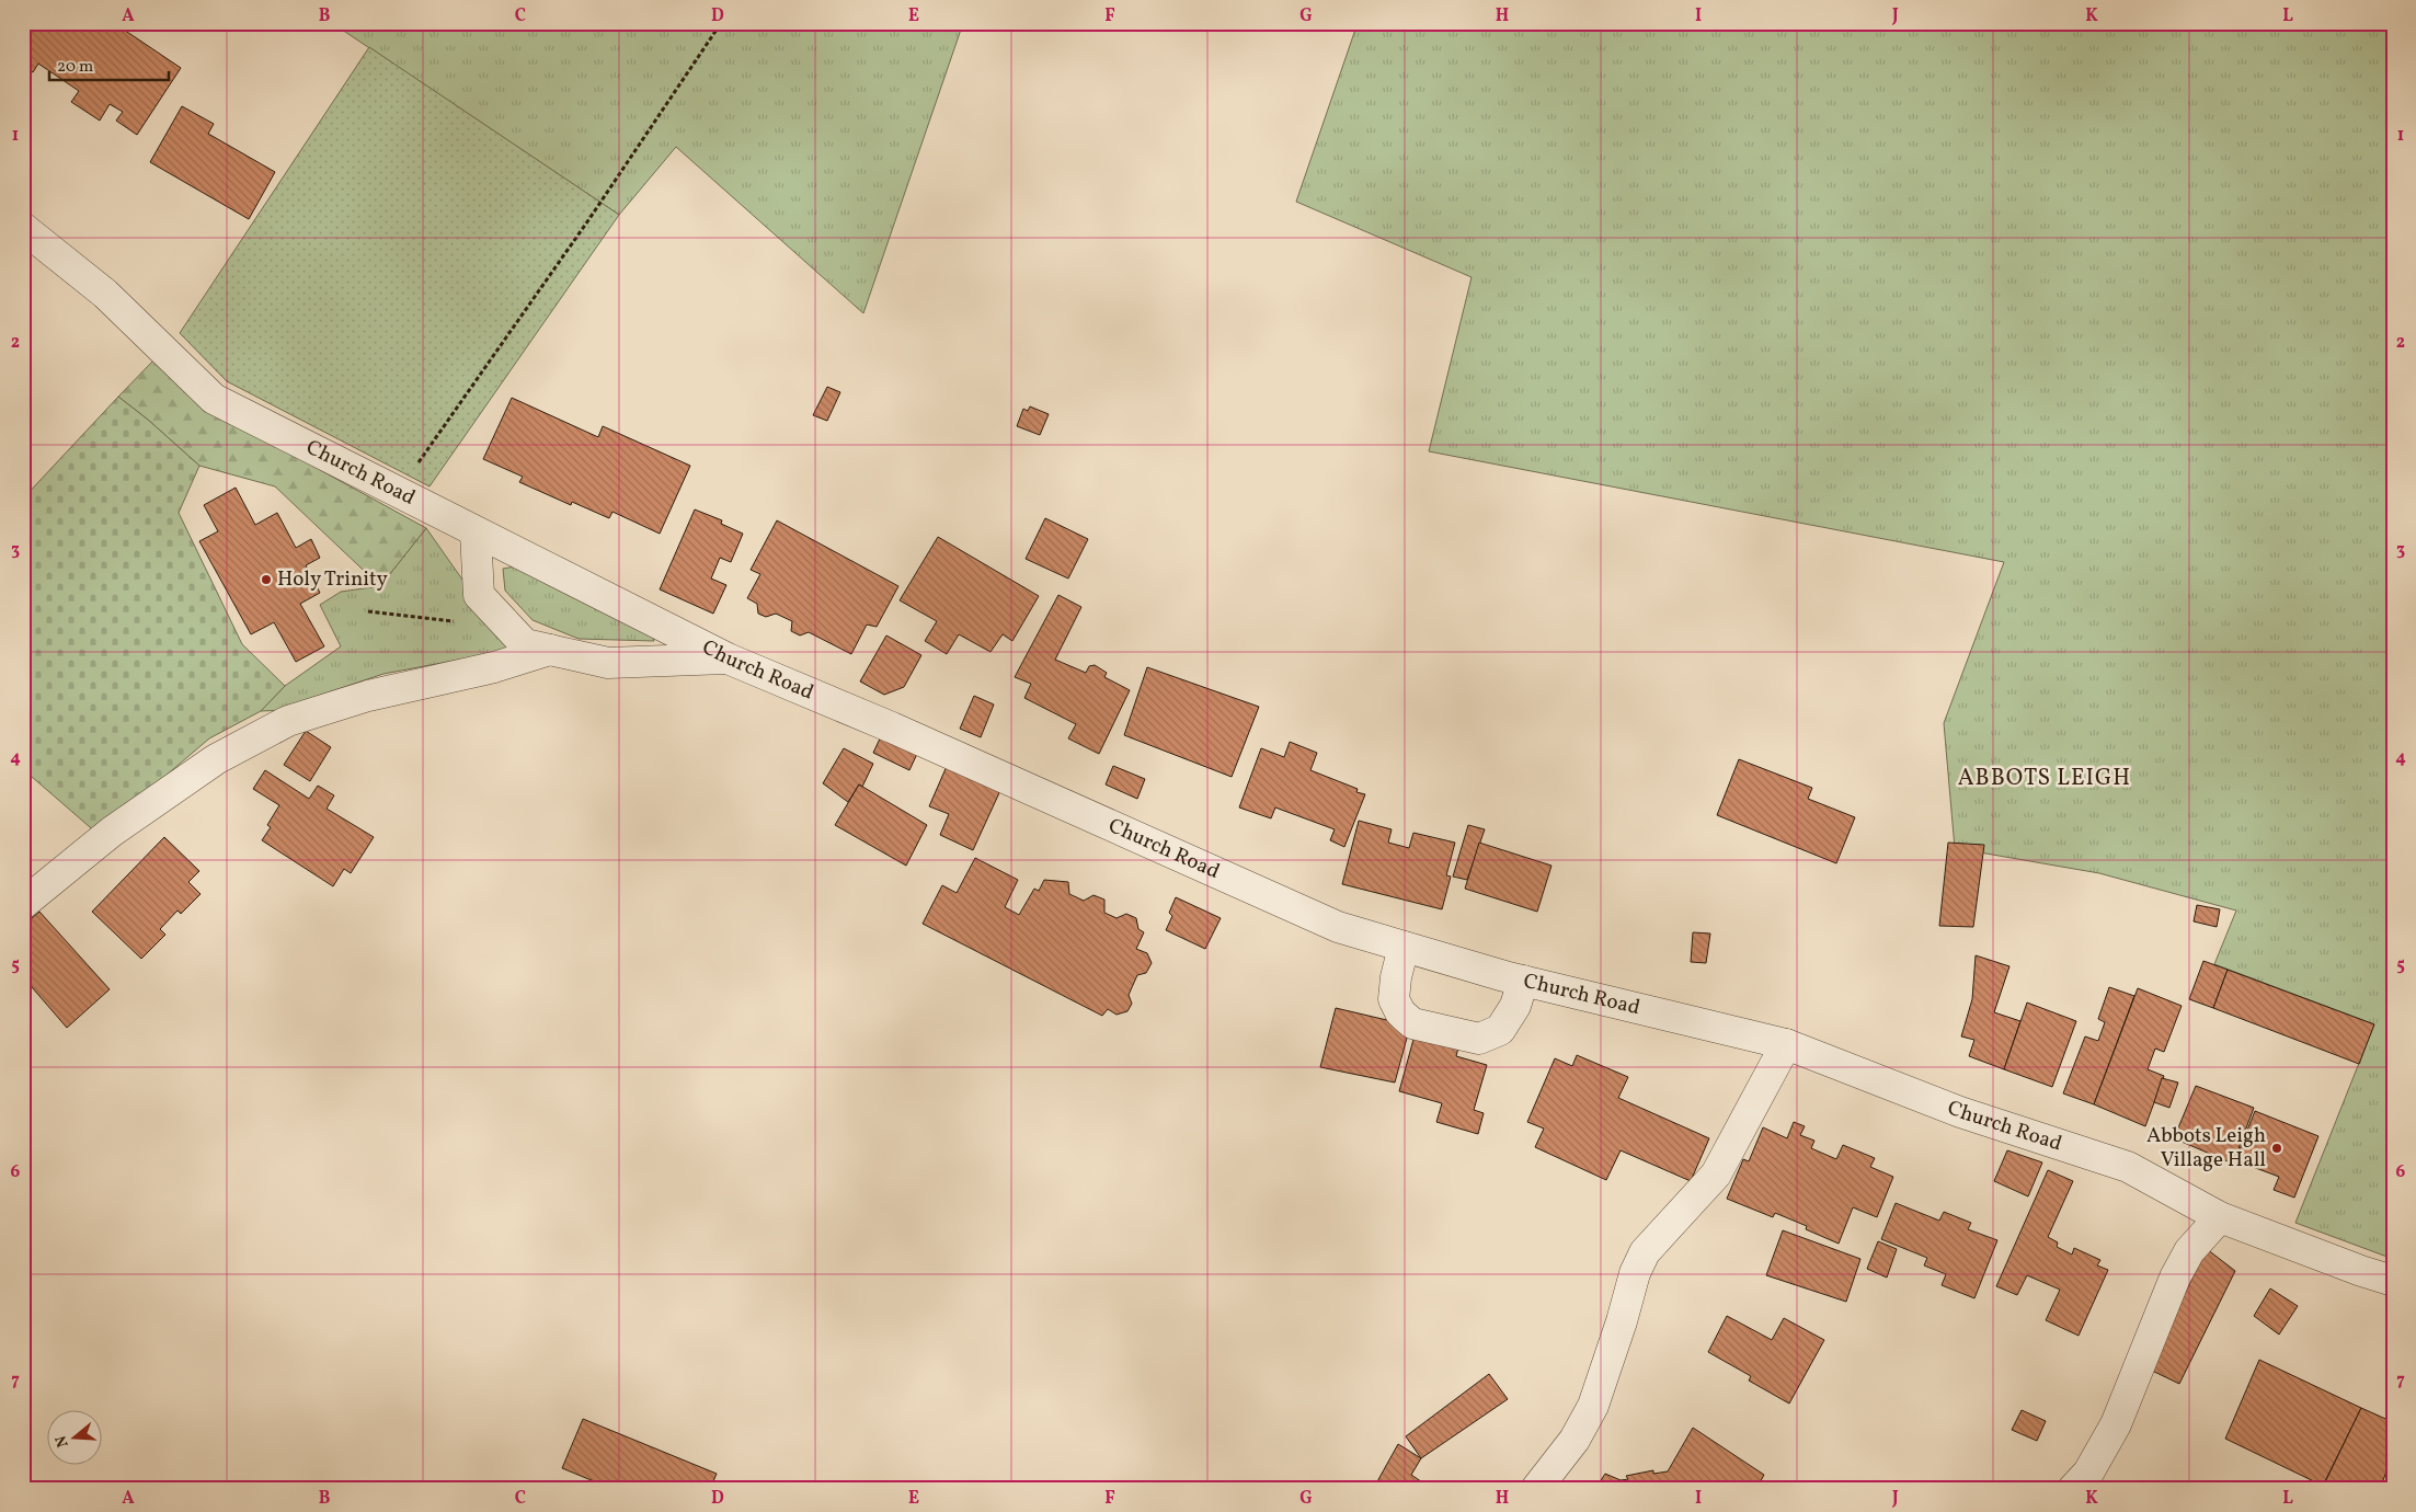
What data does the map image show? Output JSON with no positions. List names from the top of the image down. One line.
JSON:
{"streets":{"street":["Church Road"]},"districts":["ABBOTS LEIGH"],"places":["Holy Trinity","Abbots Leigh Village Hall"],"scale_bar":"20 m","north":"left","grid":{"columns":["A","B","C","D","E","F","G","H","I","J","K","L"],"rows":["1","2","3","4","5","6","7"]}}
